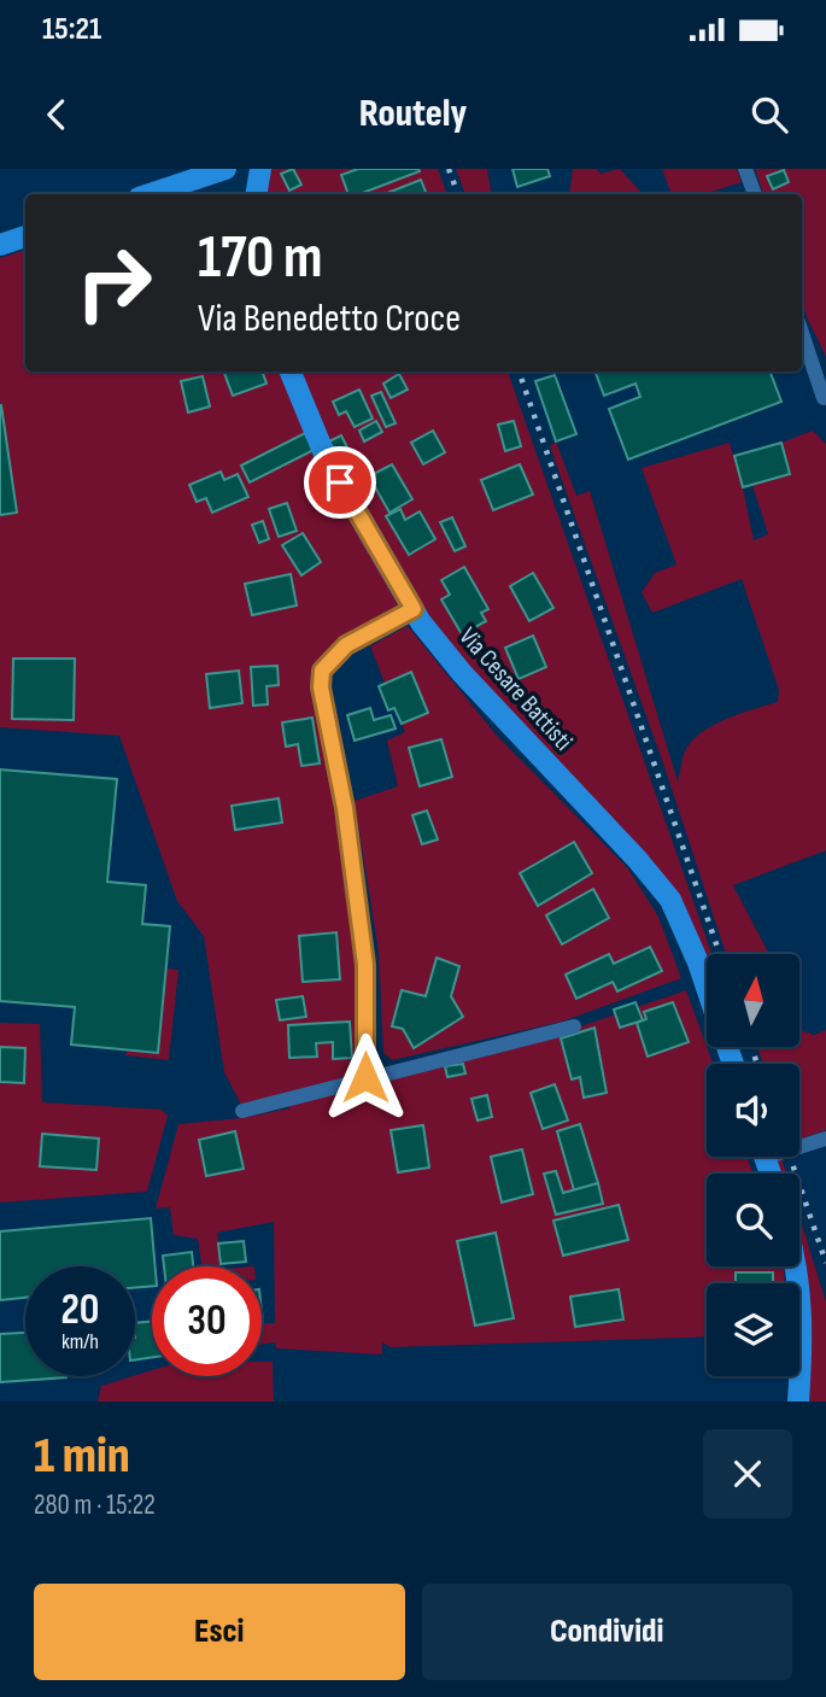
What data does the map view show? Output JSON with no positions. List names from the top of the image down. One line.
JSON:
{"streets":{"street":["Via Cesare Battisti"]},"north":"top","page":{"status":"15:21","header":"Routely","turn":["170 m","Via Benedetto Croce"],"speed":"20 km/h","limit":"30","heading":["1 min","280 m · 15:22"],"buttons":["Esci","Condividi"]}}
